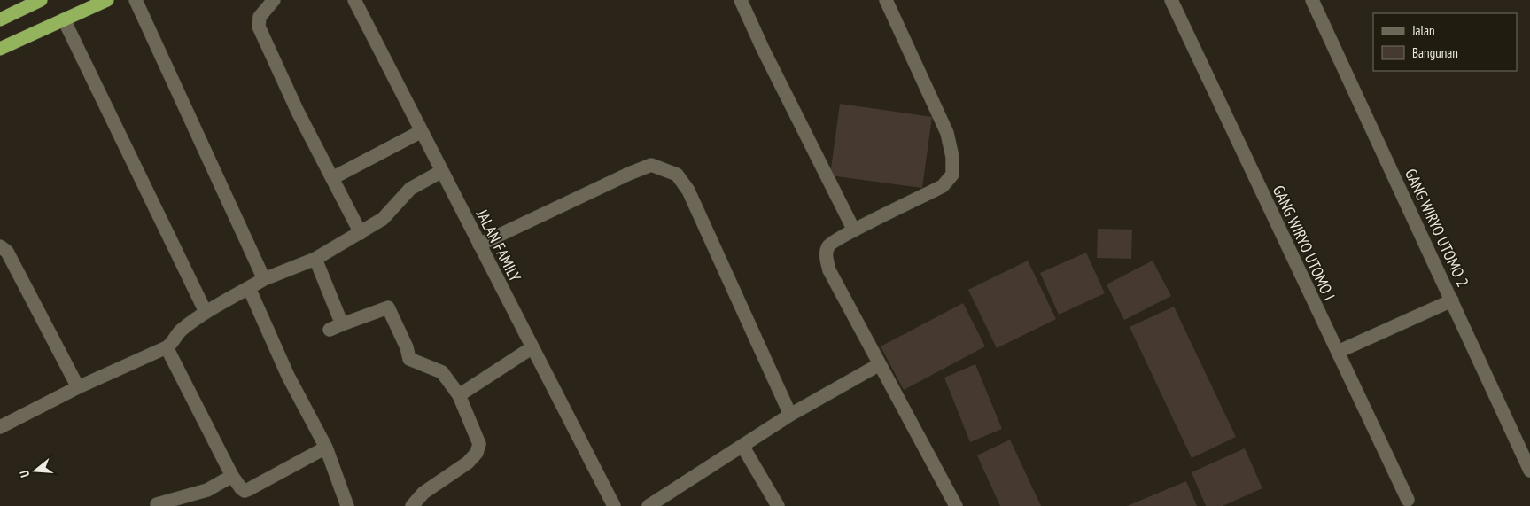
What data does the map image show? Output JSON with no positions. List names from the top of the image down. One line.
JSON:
{"streets":{"street":["GANG WIRYO UTOMO 2","GANG WIRYO UTOMO I","JALAN FAMILY"]},"legend":["Jalan","Bangunan"],"north":"left"}
